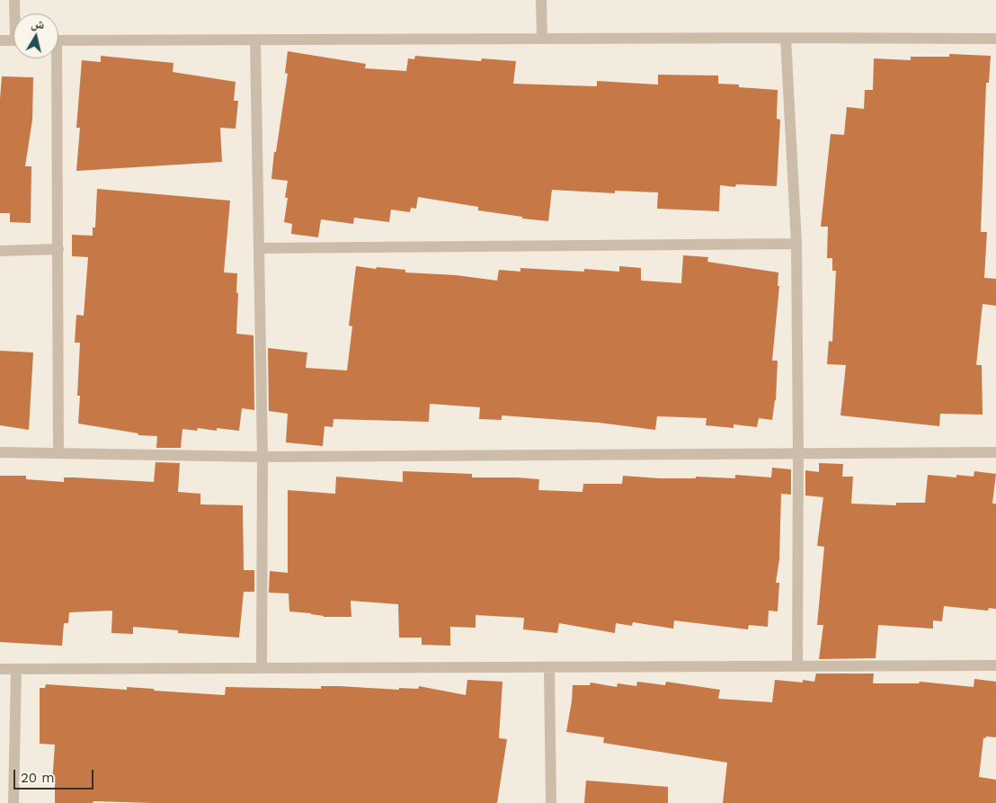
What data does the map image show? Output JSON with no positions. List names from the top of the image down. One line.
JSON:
{"scale_bar":"20 m","north":"top"}
